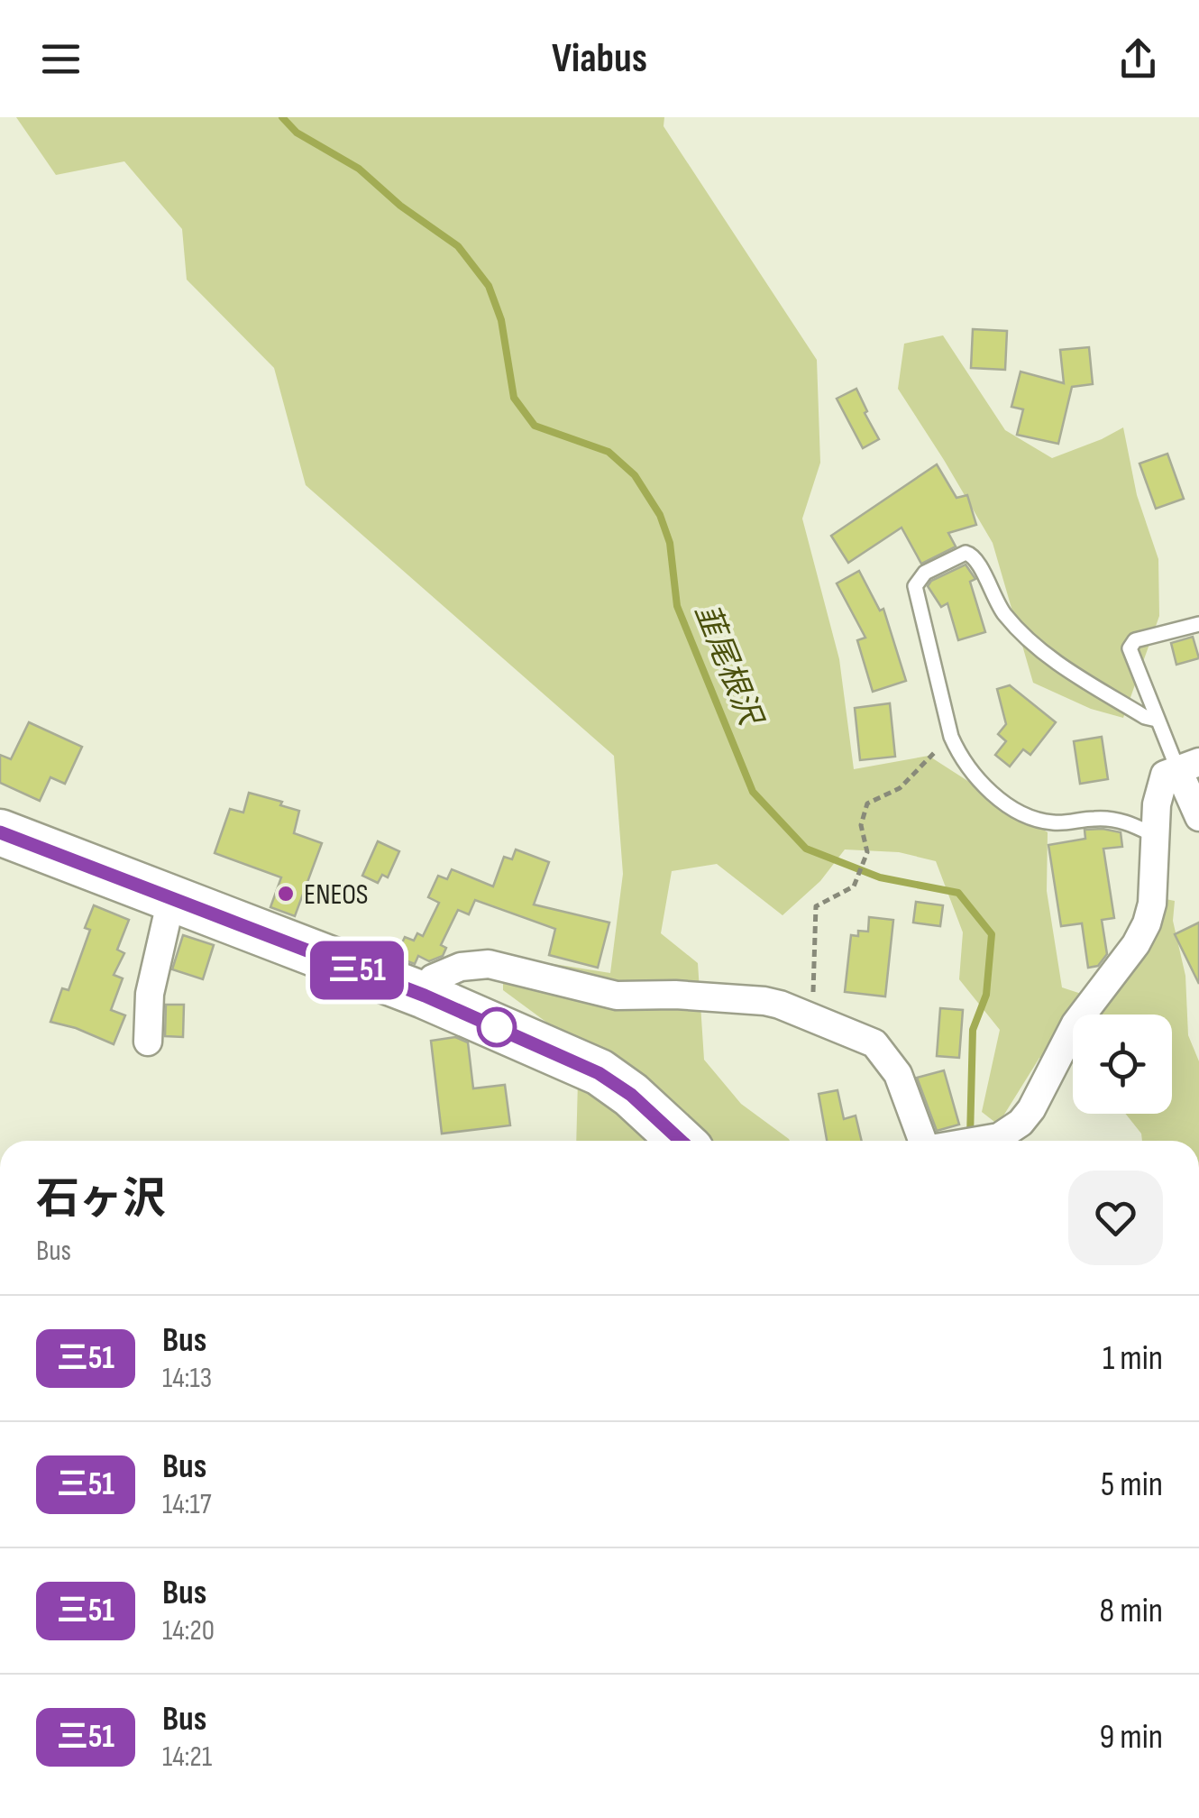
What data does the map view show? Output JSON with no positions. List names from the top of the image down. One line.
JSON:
{"water":["韮尾根沢"],"places":["ENEOS"],"lines":["bus line 三51"],"page":{"header":"Viabus","on_map":"三51","heading":["石ヶ沢","Bus"],"list":[{"mark":"三51","name":"Bus","note":"14:13","value":"1 min"},{"mark":"三51","name":"Bus","note":"14:17","value":"5 min"},{"mark":"三51","name":"Bus","note":"14:20","value":"8 min"},{"mark":"三51","name":"Bus","note":"14:21","value":"9 min"}]}}
